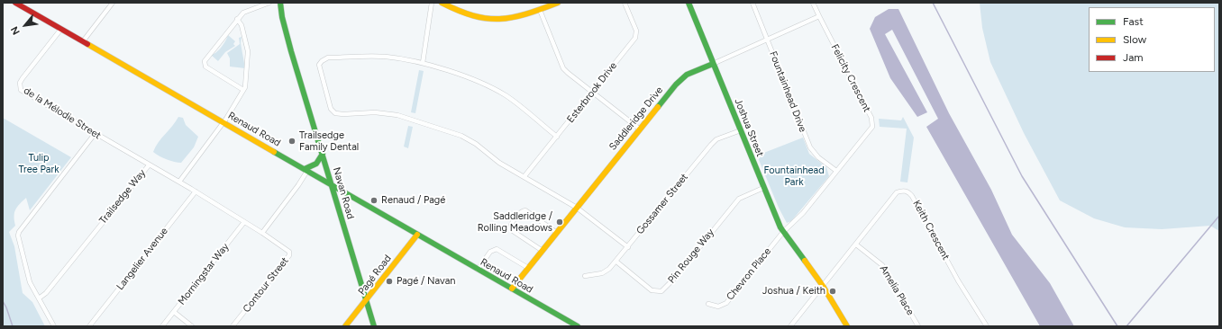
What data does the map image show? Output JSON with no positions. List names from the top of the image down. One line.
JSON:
{"streets":{"street":["Felicity Crescent","Fountainhead Drive","Esterbrook Drive","de la Mélodie Street","Saddleridge Drive","Joshua Street","Renaud Road","Navan Road","Trailsedge Way","Gossamer Street","Keith Crescent","Pin Rouge Way","Langelier Avenue","Morningstar Way","Chevron Place","Pagé Road","Contour Street","Amelia Place"]},"crossings":[["Felicity Crescent","Fountainhead Drive"],["Felicity Crescent","Saddleridge Drive"],["Felicity Crescent","Joshua Street"],["Felicity Crescent","Chevron Place"],["Fountainhead Drive","Saddleridge Drive"],["de la Mélodie Street","Renaud Road"],["de la Mélodie Street","Trailsedge Way"],["Saddleridge Drive","Joshua Street"],["Saddleridge Drive","Renaud Road"],["Joshua Street","Gossamer Street"],["Joshua Street","Keith Crescent"],["Joshua Street","Pin Rouge Way"],["Joshua Street","Chevron Place"],["Renaud Road","Navan Road"],["Renaud Road","Pagé Road"],["Navan Road","Pagé Road"],["Trailsedge Way","Langelier Avenue"],["Trailsedge Way","Morningstar Way"],["Trailsedge Way","Contour Street"],["Gossamer Street","Pin Rouge Way"],["Keith Crescent","Amelia Place"]],"parks":["Tulip Tree Park","Fountainhead Park"],"places":["Trailsedge Family Dental","Renaud / Pagé","Saddleridge / Rolling Meadows","Pagé / Navan","Joshua / Keith"],"legend":["Fast","Slow","Jam"],"north":"bottom left"}
